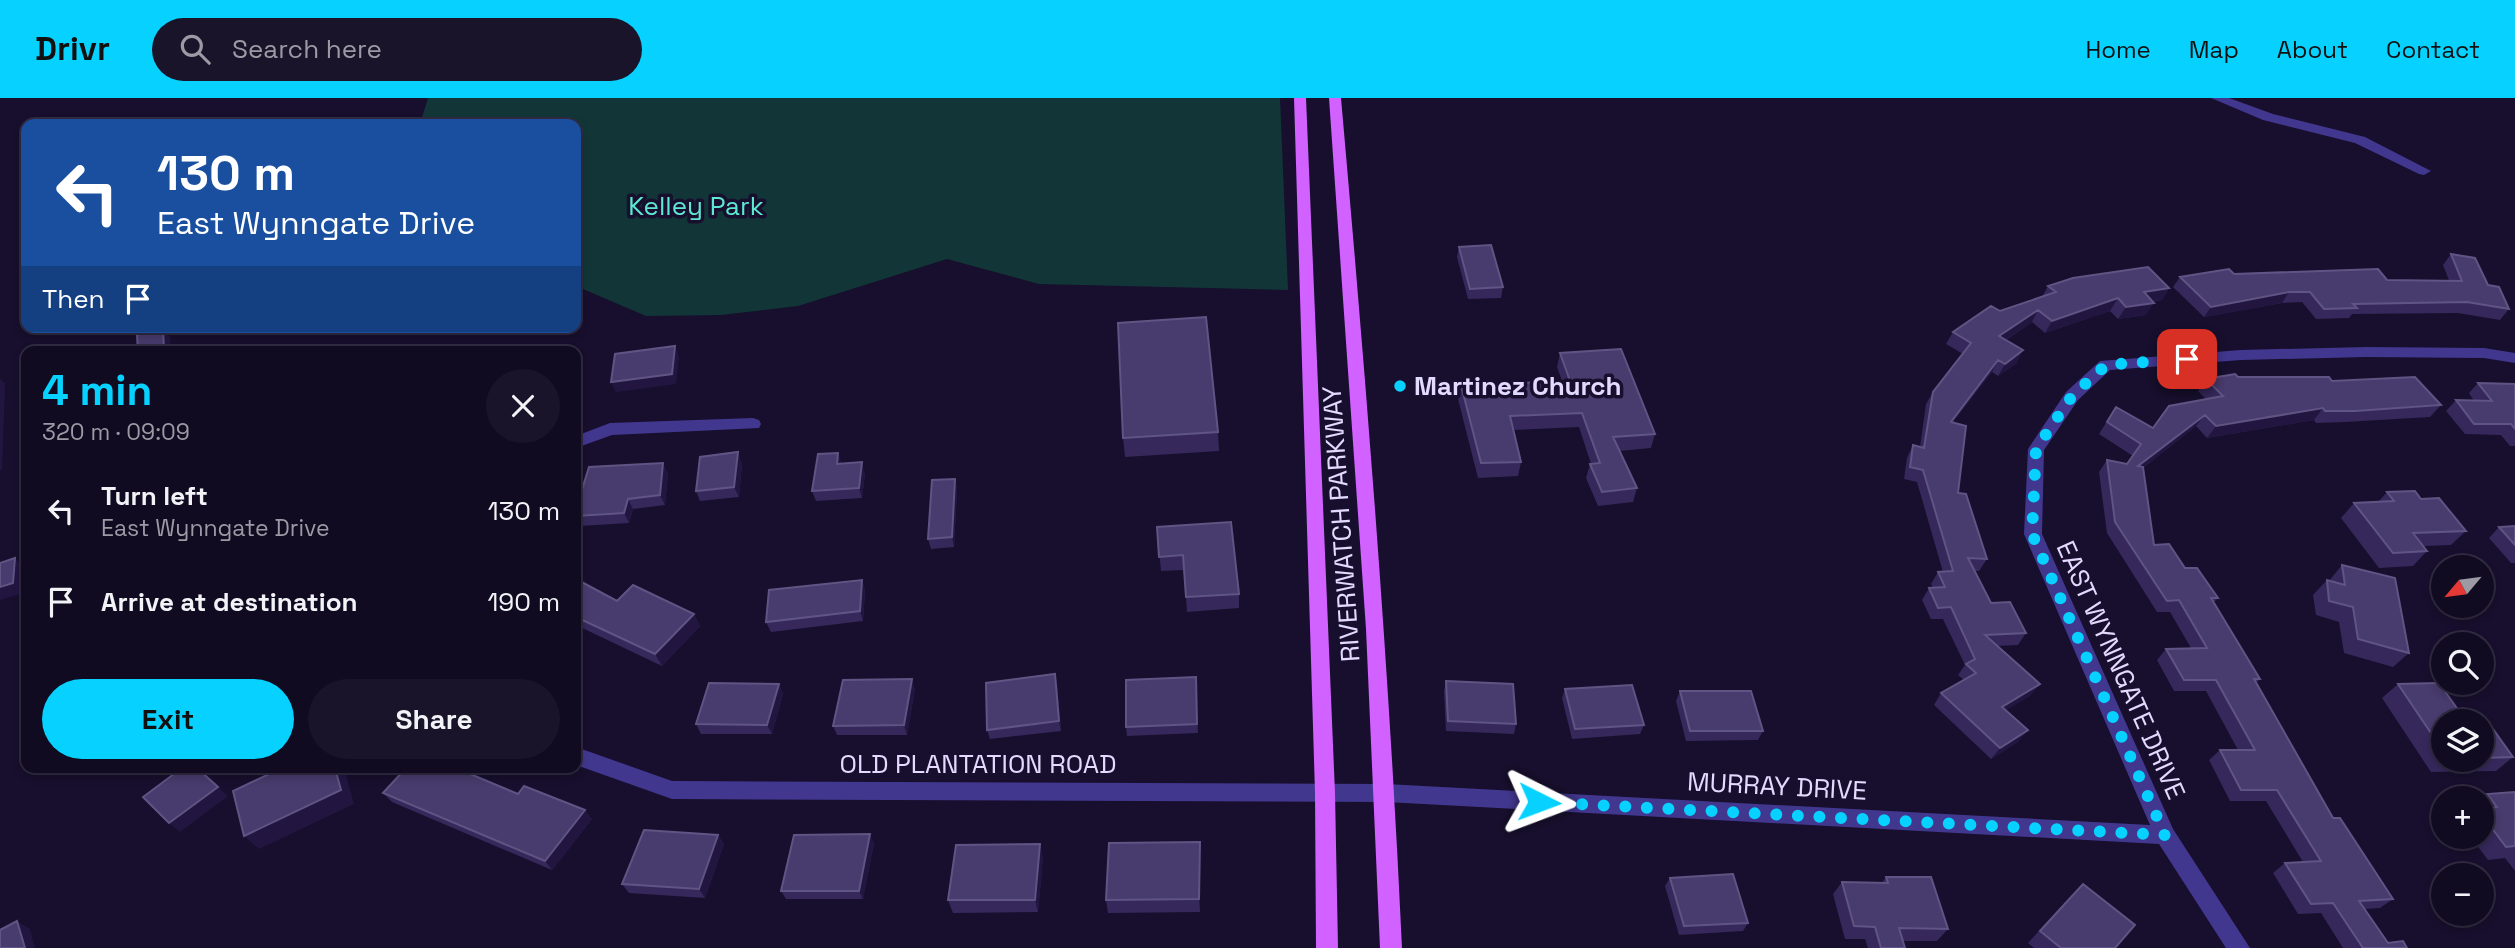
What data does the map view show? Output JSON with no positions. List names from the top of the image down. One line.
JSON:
{"streets":{"main road":["RIVERWATCH PARKWAY"],"street":["EAST WYNNGATE DRIVE","OLD PLANTATION ROAD","MURRAY DRIVE"]},"crossings":[["RIVERWATCH PARKWAY","OLD PLANTATION ROAD"],["RIVERWATCH PARKWAY","MURRAY DRIVE"],["EAST WYNNGATE DRIVE","MURRAY DRIVE"],["OLD PLANTATION ROAD","MURRAY DRIVE"]],"parks":["Kelley Park"],"places":["Martinez Church"],"north":"bottom left","page":{"header":"Drivr","search":"Search here","nav":["Home","Map","About","Contact"],"turn":["130 m","East Wynngate Drive"],"then":"Then","heading":["4 min","320 m · 09:09"],"list":[{"name":"Turn left","note":"East Wynngate Drive","value":"130 m"},{"name":"Arrive at destination","value":"190 m"}],"map_buttons":["+","−"],"buttons":["Exit","Share"]}}
